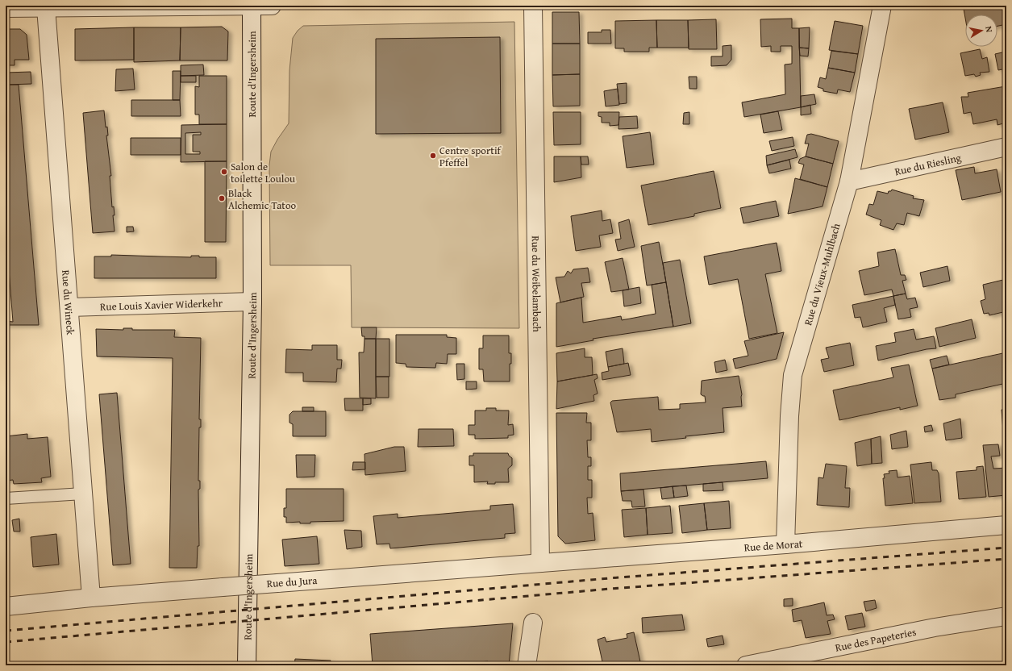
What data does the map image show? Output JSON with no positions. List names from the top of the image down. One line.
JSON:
{"streets":{"street":["Route d'Ingersheim","Rue du Riesling","Rue du Vieux-Muhlbach","Rue du Weibelambach","Rue du Wineck","Rue Louis Xavier Widerkehr","Rue de Morat","Rue du Jura","Rue des Papeteries"]},"crossings":[["Route d'Ingersheim","Rue Louis Xavier Widerkehr"],["Rue du Riesling","Rue du Vieux-Muhlbach"],["Rue du Vieux-Muhlbach","Rue de Morat"],["Rue du Weibelambach","Rue de Morat"],["Rue du Weibelambach","Rue du Jura"],["Rue du Wineck","Rue Louis Xavier Widerkehr"],["Rue du Wineck","Rue du Jura"],["Rue de Morat","Rue du Jura"]],"places":["Centre sportif Pfeffel","Salon de toilette Loulou","Black Alchemic Tatoo"],"north":"right"}
